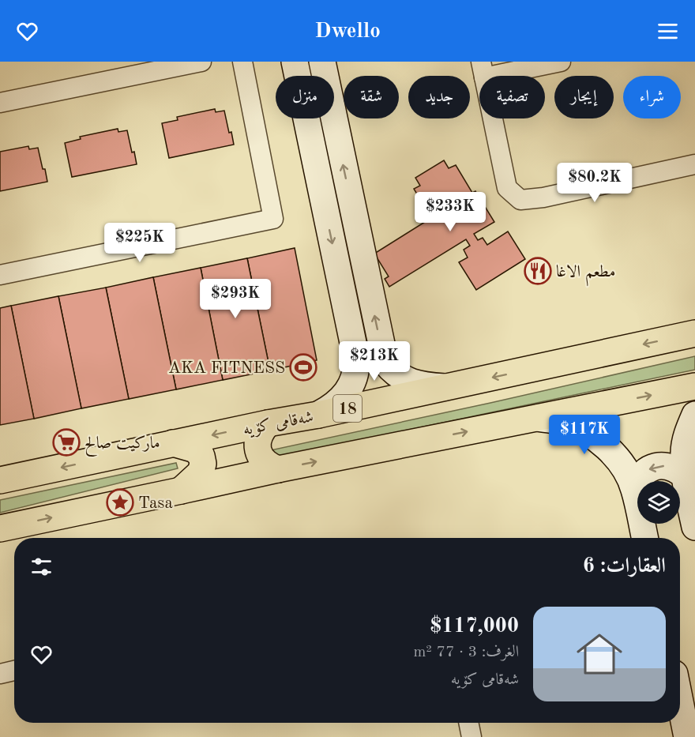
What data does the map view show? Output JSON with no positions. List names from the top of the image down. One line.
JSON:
{"streets":{"highway":["18","شەقامی کۆیە"]},"places":{"restaurant":["مطعم الاغا"],"sports":["AKA FITNESS"],"supermarket":["ماركيت صالح"],"place":["Tasa"]},"page":{"header":"Dwello","chip":["شراء","إيجار","تصفية","جديد","شقة","منزل"],"price":["$80.2K","$233K","$225K","$293K","$213K","$117K"],"heading":"العقارات: 6","list":[{"name":"$117,000","note":"الغرف: 3 · 77 m² · شەقامی کۆیە"}]}}
